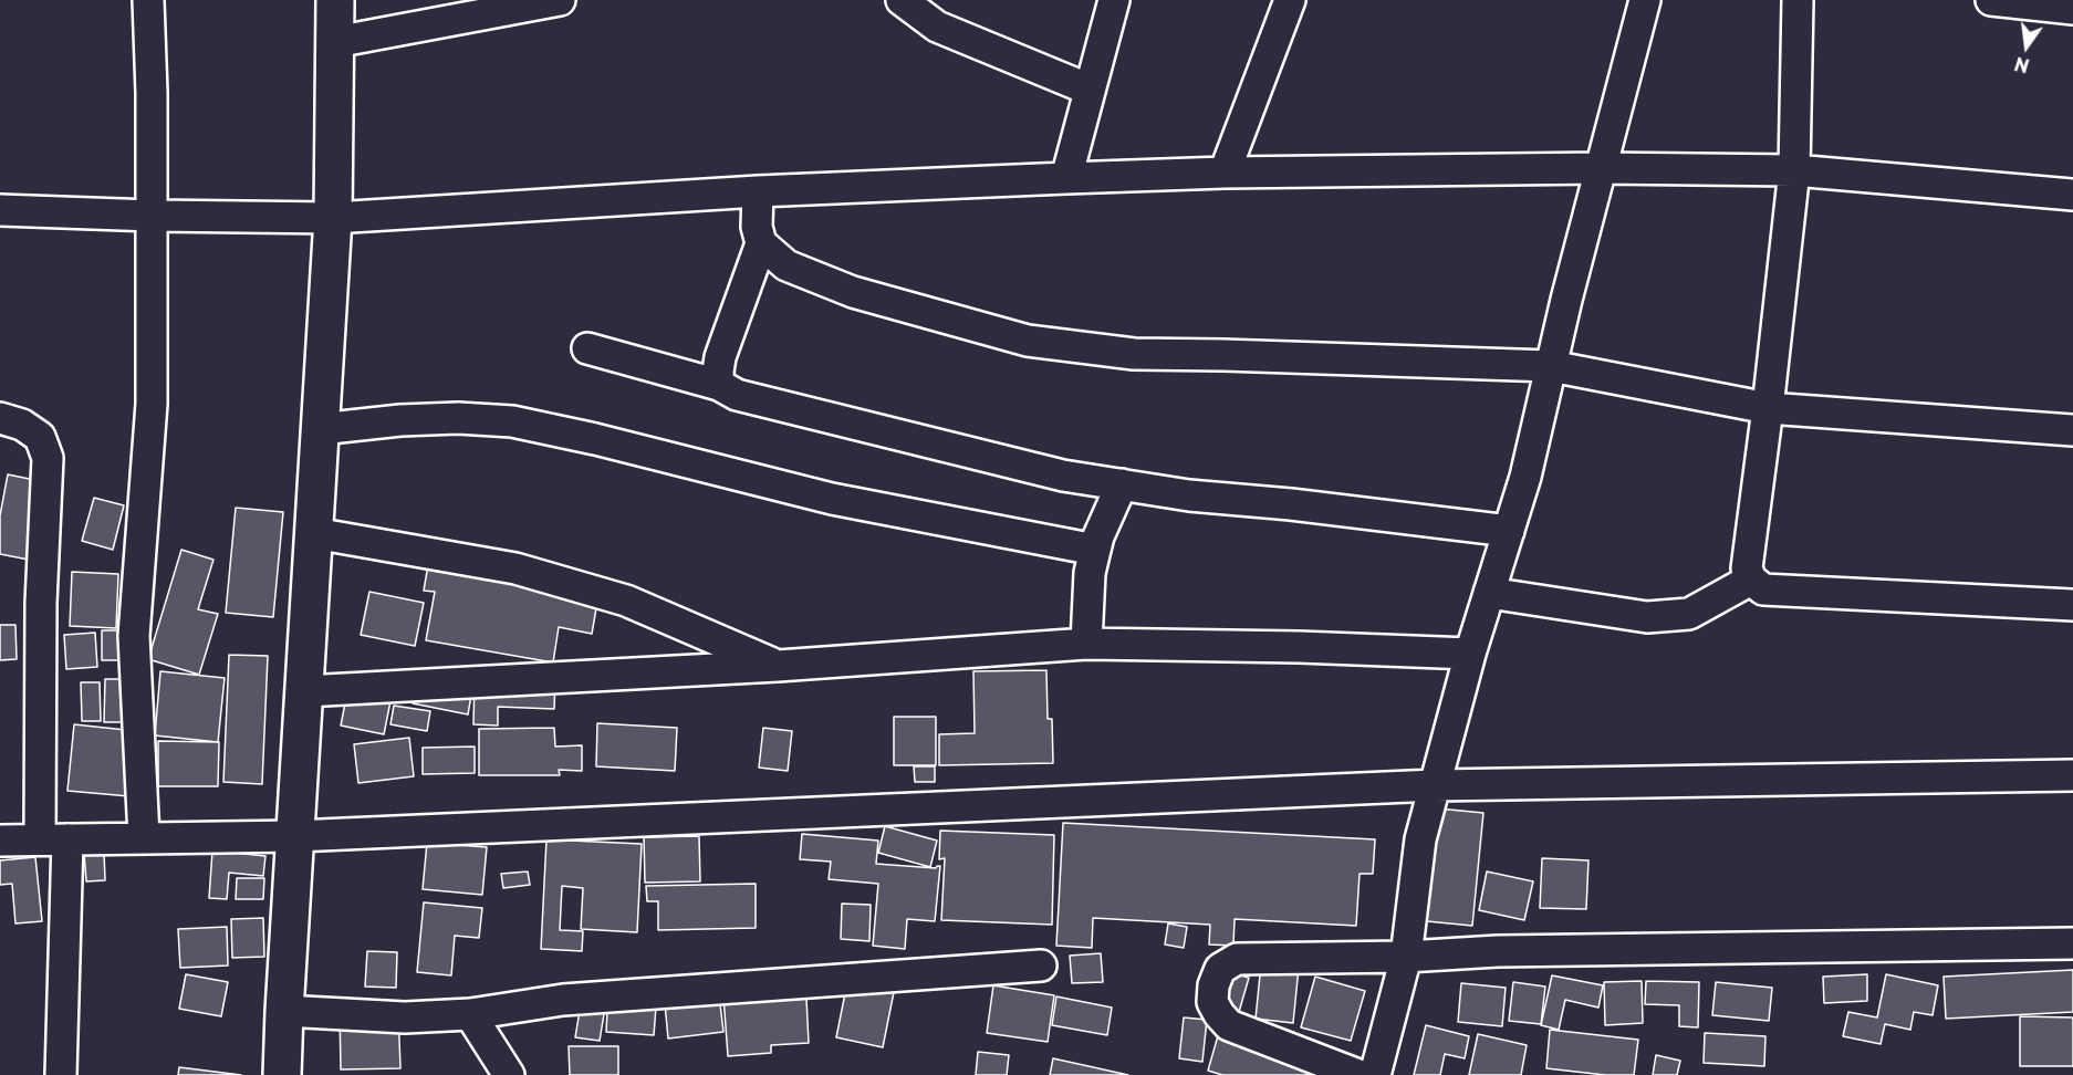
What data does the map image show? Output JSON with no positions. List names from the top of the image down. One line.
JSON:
{"north":"bottom"}
